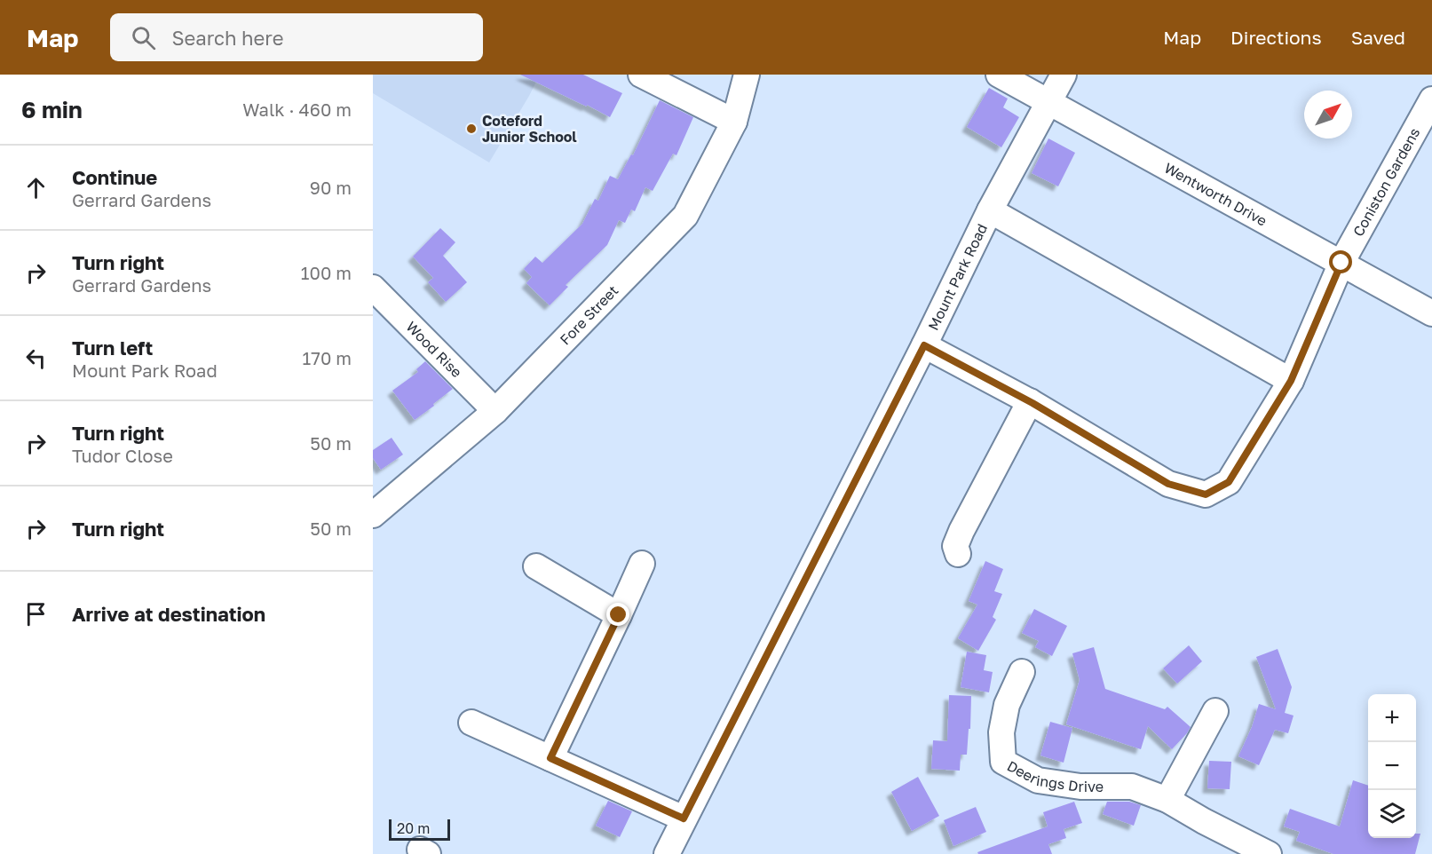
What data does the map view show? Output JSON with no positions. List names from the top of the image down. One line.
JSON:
{"streets":{"street":["Coniston Gardens","Wentworth Drive","Mount Park Road","Fore Street","Wood Rise","Deerings Drive"]},"crossings":[["Coniston Gardens","Wentworth Drive"],["Coniston Gardens","Mount Park Road"],["Wentworth Drive","Mount Park Road"],["Fore Street","Wood Rise"]],"places":["Coteford Junior School"],"scale_bar":"20 m","north":"top right","page":{"header":"Map","search":"Search here","nav":["Map","Directions","Saved"],"heading":["6 min","Walk · 460 m"],"list":[["Continue","Gerrard Gardens","90 m"],["Turn right","Gerrard Gardens","100 m"],["Turn left","Mount Park Road","170 m"],["Turn right","Tudor Close","50 m"],["Turn right","50 m"],"Arrive at destination"],"map_buttons":["+","−"],"scale":"20 m"}}
